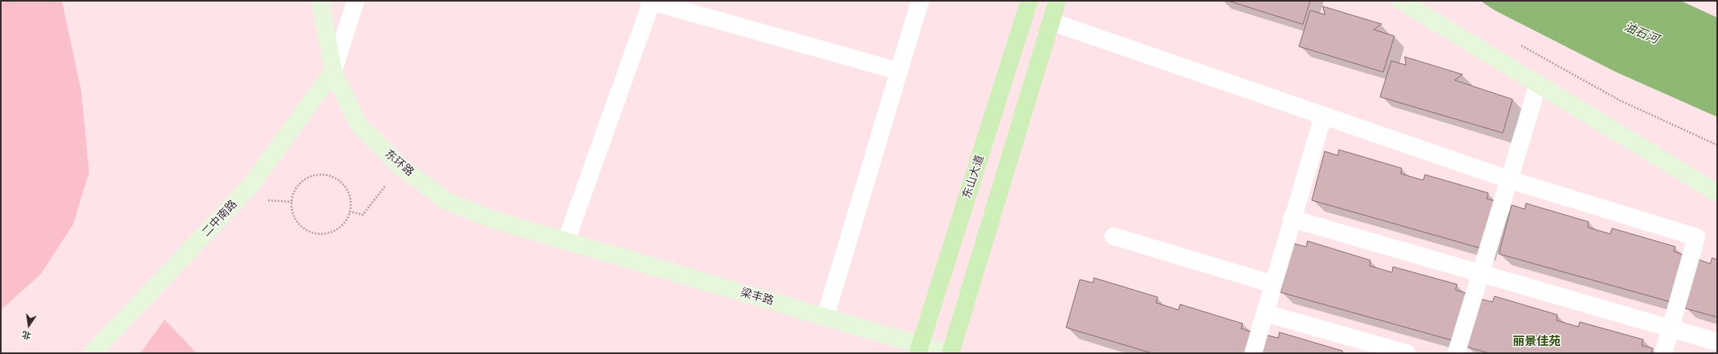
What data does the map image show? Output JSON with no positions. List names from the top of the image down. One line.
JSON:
{"streets":{"main road":["东山大道"],"street":["东环路","二中南路","梁丰路"]},"crossings":[["东环路","二中南路"],["东环路","梁丰路"],["东山大道","梁丰路"]],"districts":["丽景佳苑"],"water":["油石河"],"north":"bottom"}
